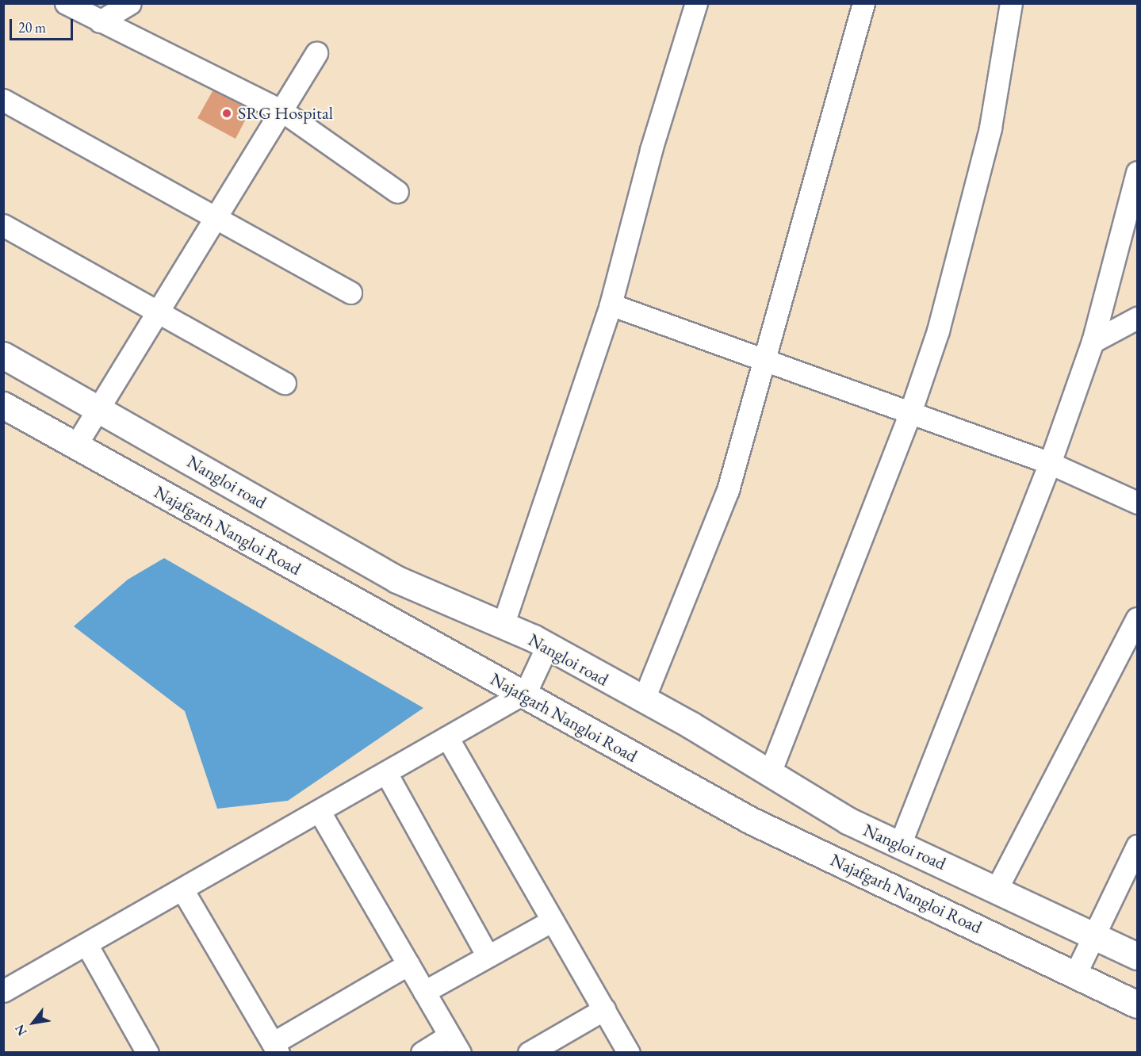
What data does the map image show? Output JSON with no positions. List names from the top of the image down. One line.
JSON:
{"streets":{"main road":["Nangloi road","Najafgarh Nangloi Road"]},"places":["SRG Hospital"],"scale_bar":"20 m","north":"bottom left"}
